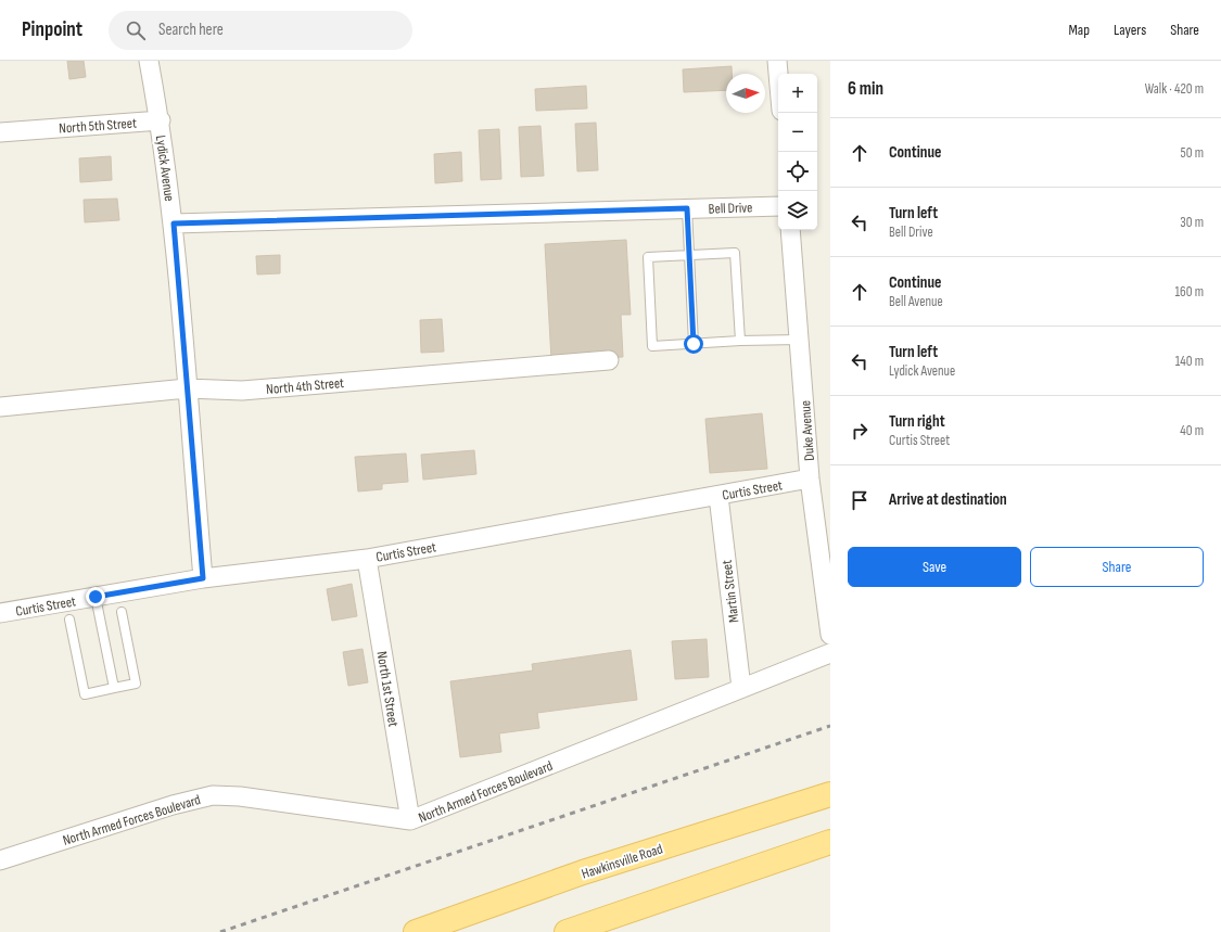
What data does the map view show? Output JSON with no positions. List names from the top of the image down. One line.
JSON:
{"streets":{"main road":["Hawkinsville Road"],"street":["North 5th Street","Lydick Avenue","Bell Drive","North 4th Street","Duke Avenue","Curtis Street","Martin Street","North 1st Street","North Armed Forces Boulevard"]},"crossings":[["North 5th Street","Lydick Avenue"],["Lydick Avenue","Bell Drive"],["Lydick Avenue","North 4th Street"],["Lydick Avenue","Curtis Street"],["Duke Avenue","Curtis Street"],["Curtis Street","Martin Street"],["Curtis Street","North 1st Street"],["Martin Street","North Armed Forces Boulevard"],["North 1st Street","North Armed Forces Boulevard"]],"north":"right","page":{"header":"Pinpoint","search":"Search here","nav":["Map","Layers","Share"],"heading":["6 min","Walk · 420 m"],"map_buttons":["+","−"],"list":[["Continue","50 m"],["Turn left","Bell Drive","30 m"],["Continue","Bell Avenue","160 m"],["Turn left","Lydick Avenue","140 m"],["Turn right","Curtis Street","40 m"],"Arrive at destination"],"buttons":["Save","Share"]}}
